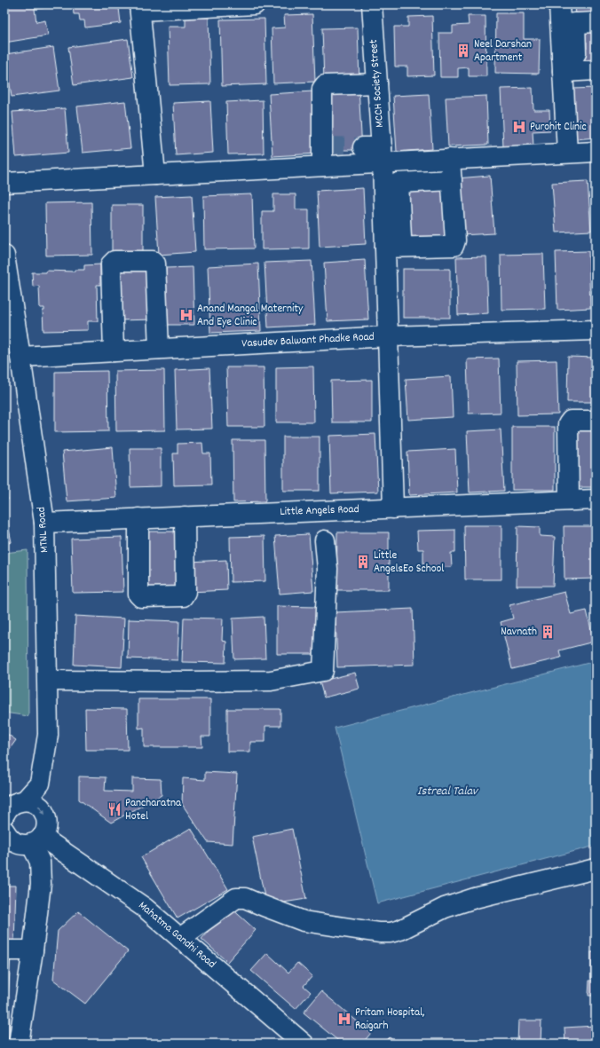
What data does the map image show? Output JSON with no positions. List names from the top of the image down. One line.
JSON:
{"streets":{"street":["MCCH Society Street","Vasudev Balwant Phadke Road","Little Angels Road","MTNL Road","Mahatma Gandhi Road"]},"crossings":[["Vasudev Balwant Phadke Road","MTNL Road"],["Little Angels Road","MTNL Road"]],"water":["Istreal Talav"],"places":{"building":["Neel Darshan Apartment","Little AngelsEo School","Navnath"],"hospital":["Purohit Clinic","Anand Mangal Maternity And Eye Clinic","Pritam Hospital, Raigarh"],"restaurant":["Pancharatna Hotel"]}}
